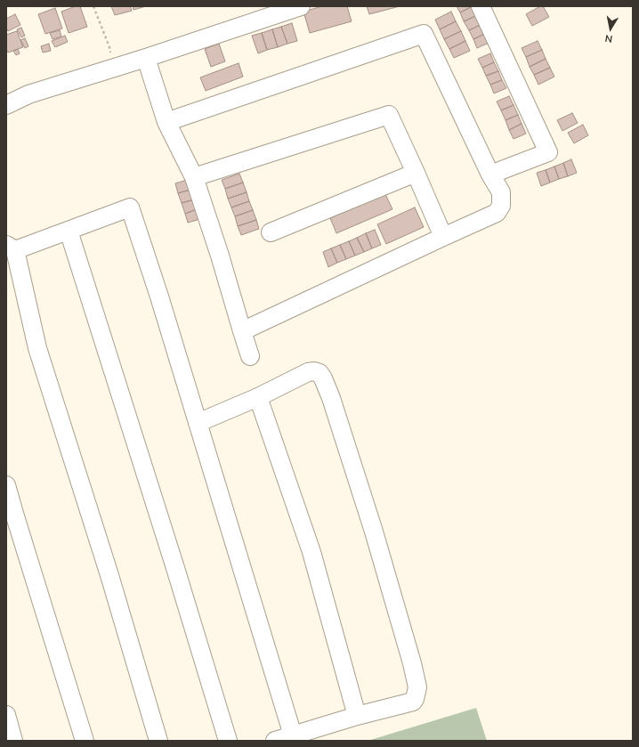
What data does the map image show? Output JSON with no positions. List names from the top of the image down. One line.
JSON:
{"north":"bottom"}
